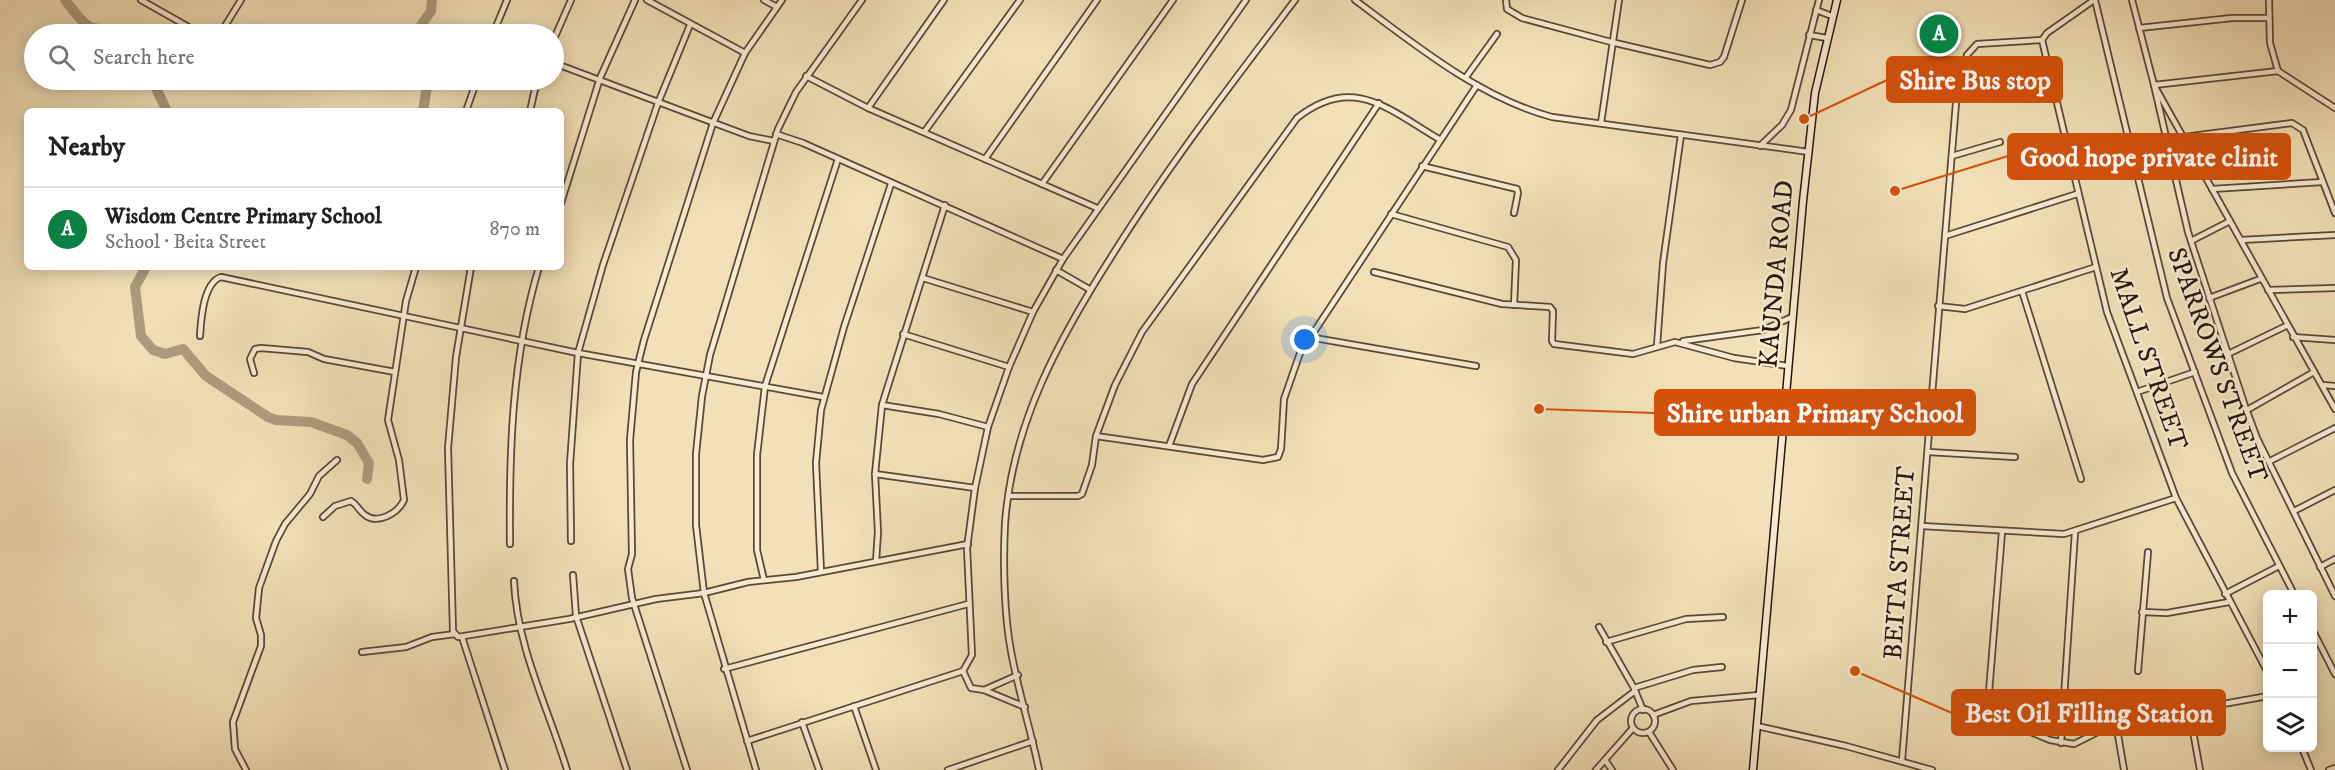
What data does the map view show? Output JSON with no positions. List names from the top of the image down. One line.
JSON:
{"streets":{"main road":["KAUNDA ROAD"],"street":["MALL STREET","SPARROWS STREET","BEITA STREET"]},"crossings":[["MALL STREET","BEITA STREET"]],"places":["Shire Bus stop","Good hope private clinit","Shire urban Primary School","Best Oil Filling Station"],"page":{"pins":"A","search":"Search here","heading":"Nearby","list":[{"mark":"A","name":"Wisdom Centre Primary School","note":"School · Beita Street","value":"870 m"}],"map_buttons":["+","−"]}}
